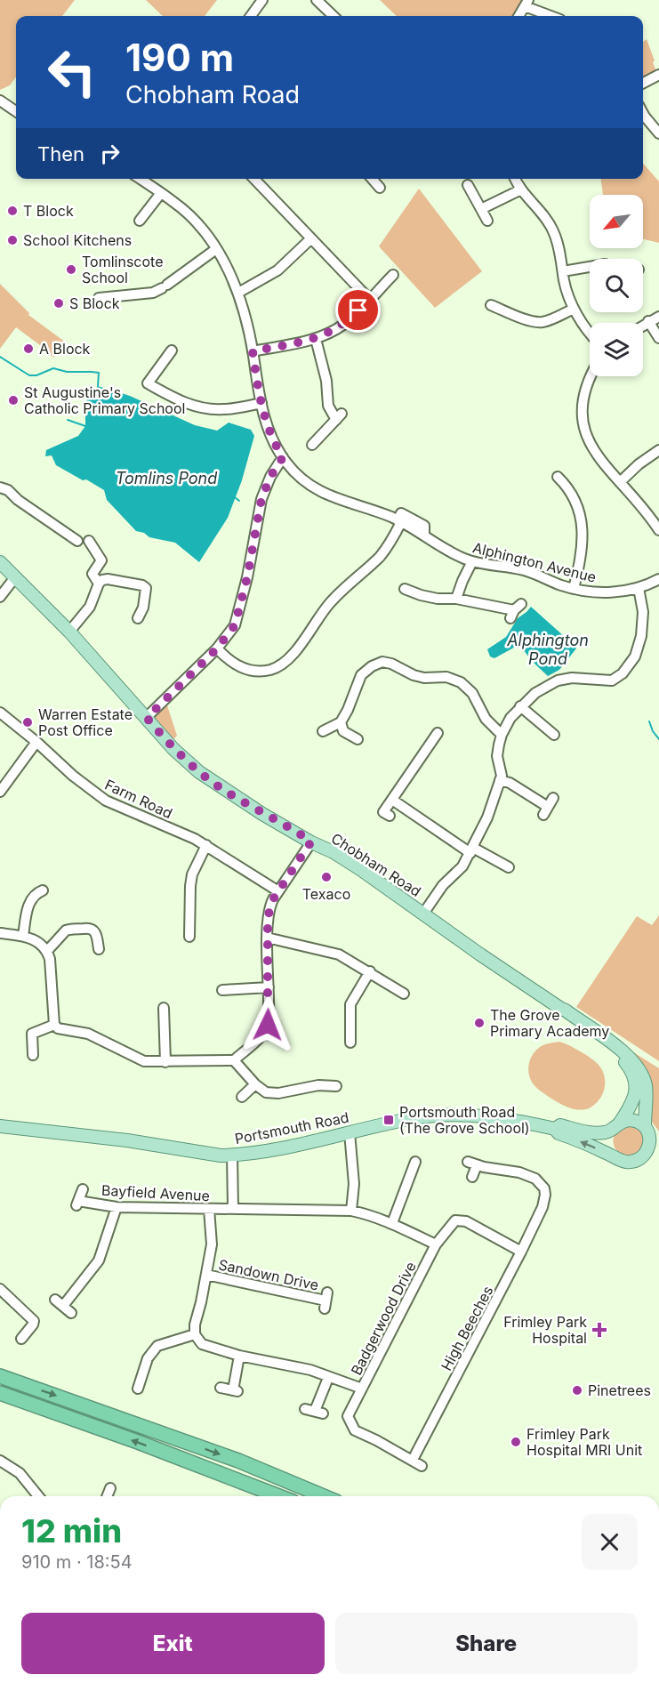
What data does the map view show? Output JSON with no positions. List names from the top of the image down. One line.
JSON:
{"streets":{"main road":["Chobham Road","Portsmouth Road"],"street":["Alphington Avenue","Farm Road","Bayfield Avenue","Sandown Drive","Badgerwood Drive","High Beeches"]},"crossings":[["Bayfield Avenue","Badgerwood Drive"],["Badgerwood Drive","High Beeches"]],"water":["Tomlins Pond","Alphington Pond"],"places":{"other":["T Block","School Kitchens","Tomlinscote School","S Block","A Block","St Augustine's Catholic Primary School","Warren Estate Post Office","Texaco","The Grove Primary Academy","Pinetrees","Frimley Park Hospital MRI Unit"],"transit":["Portsmouth Road (The Grove School)"],"health":["Frimley Park Hospital"]},"north":"bottom left","page":{"turn":["190 m","Chobham Road"],"then":"Then","heading":["12 min","910 m · 18:54"],"buttons":["Exit","Share"]}}
